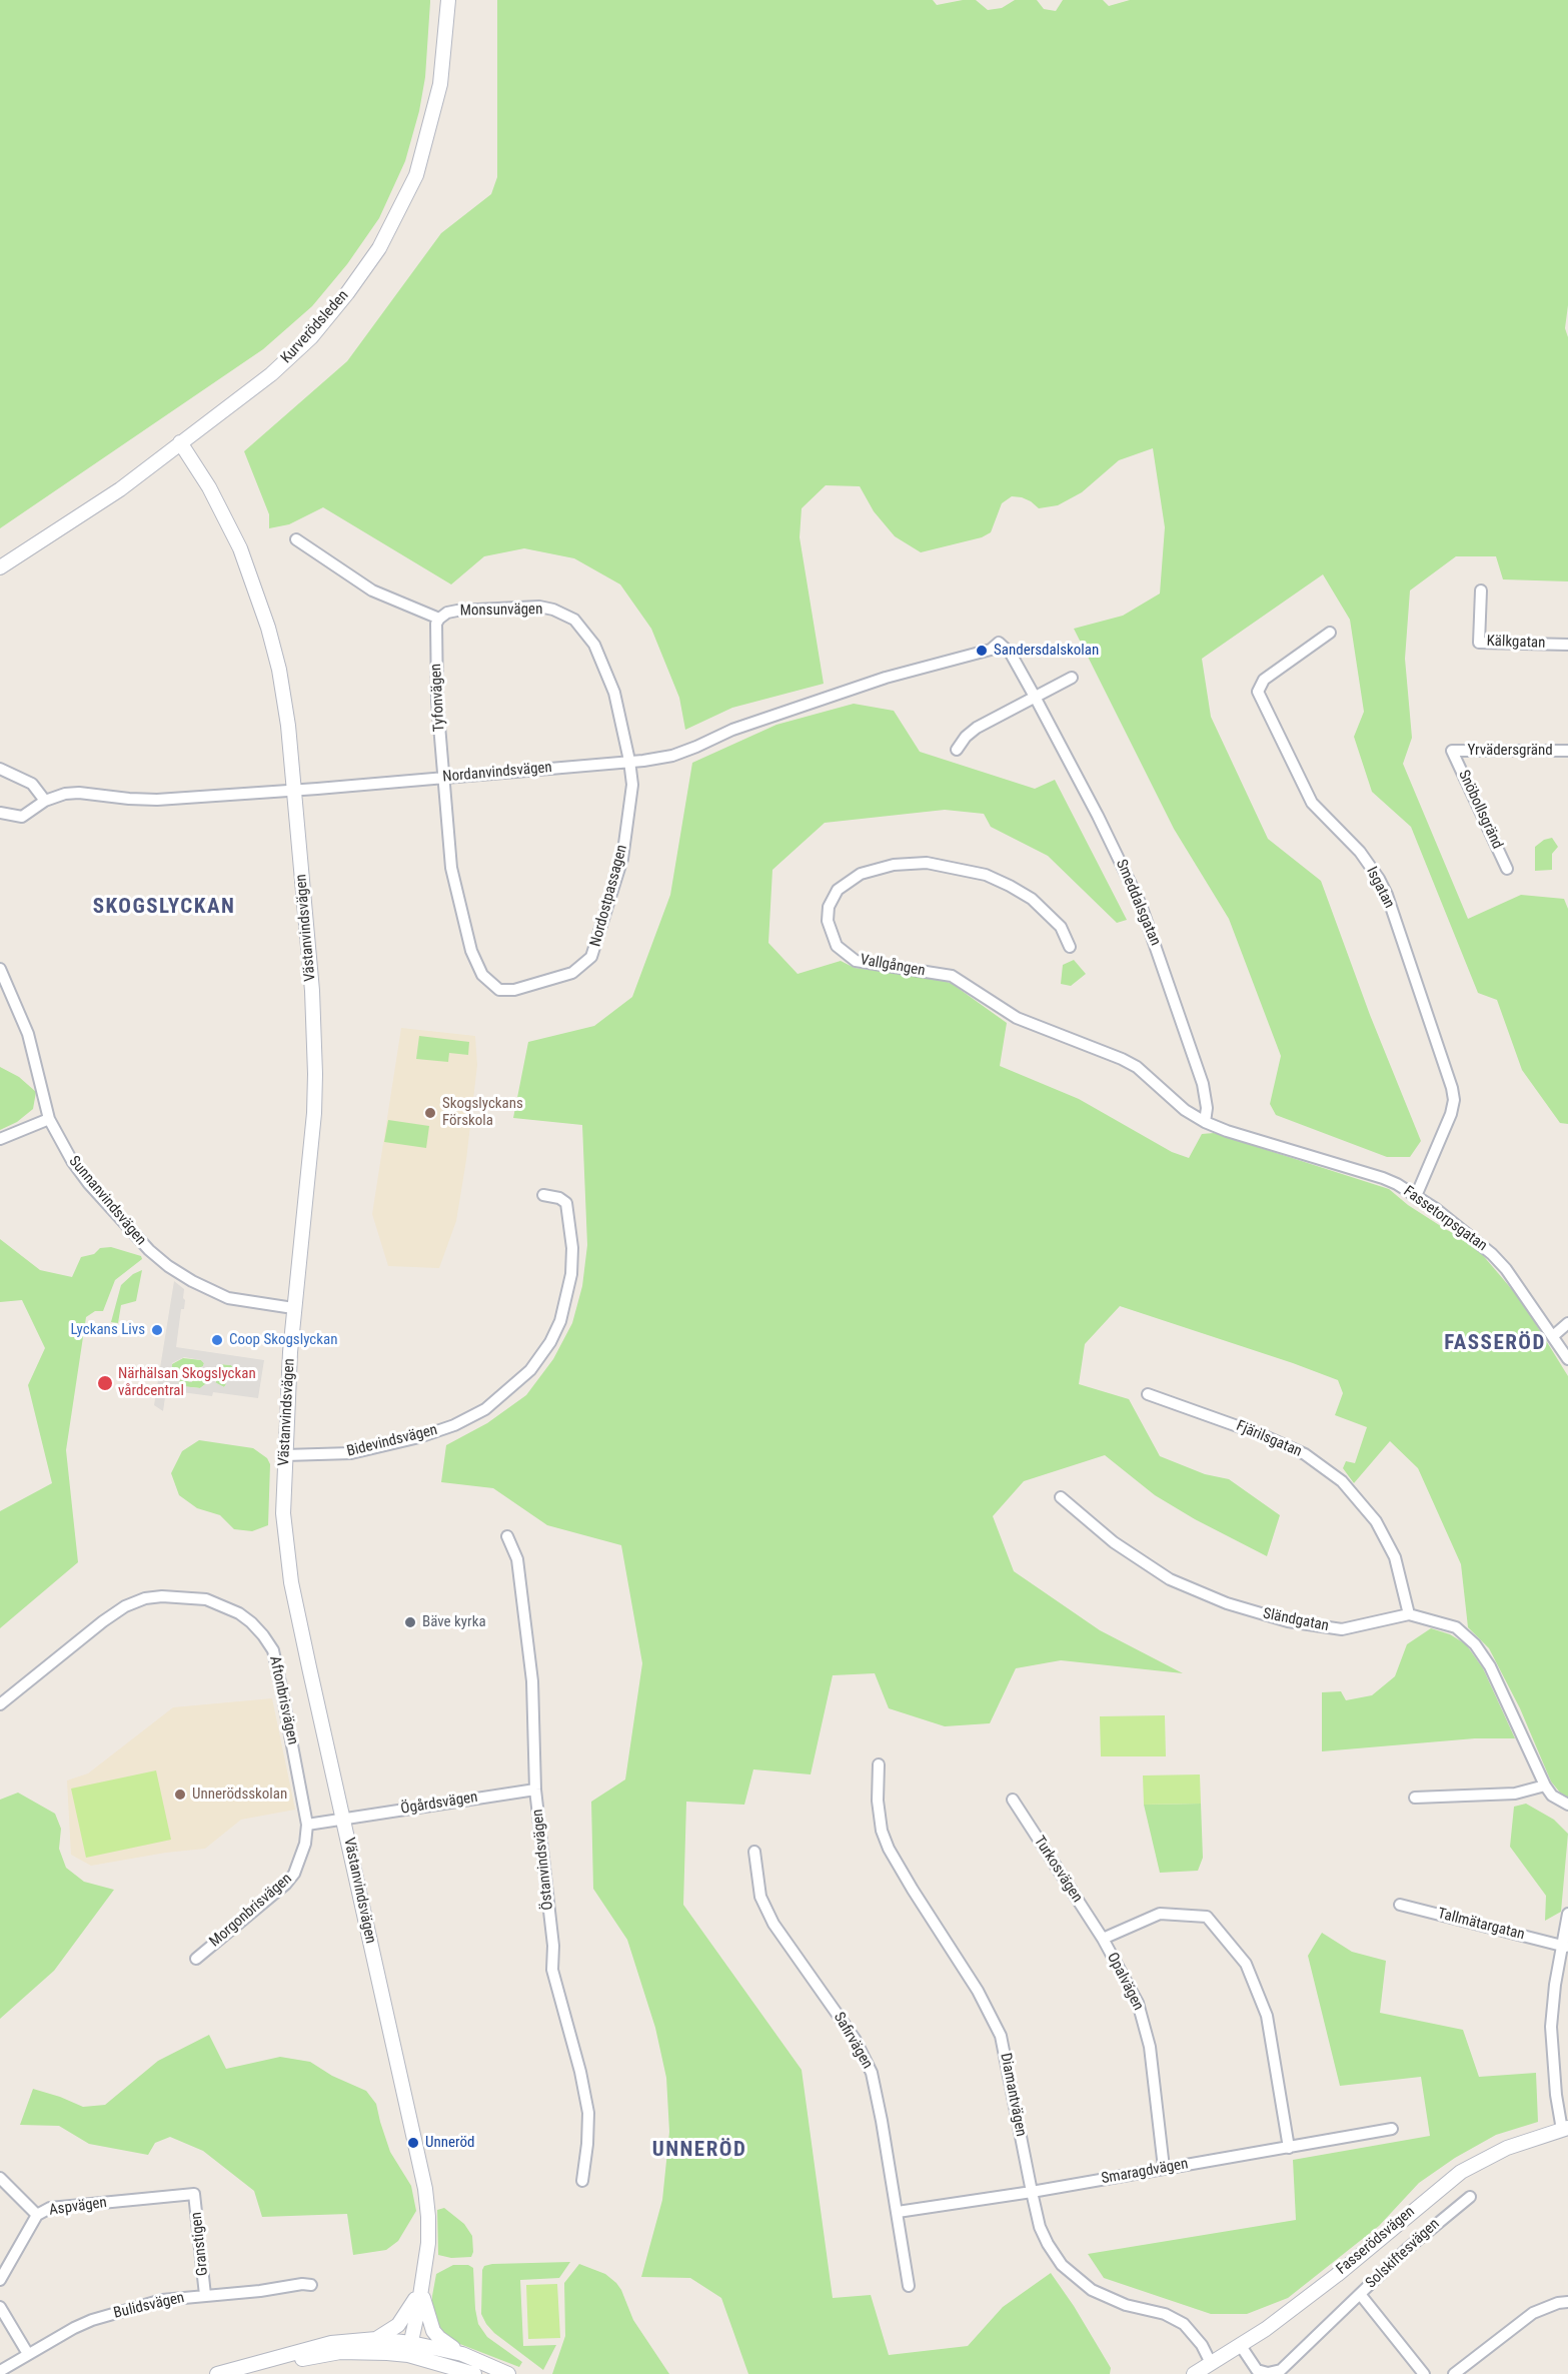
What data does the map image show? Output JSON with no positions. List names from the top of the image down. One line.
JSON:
{"streets":{"street":["Kurverödsleden","Monsunvägen","Kälkgatan","Tyfonvägen","Yrvädersgränd","Nordanvindsvägen","Snöbollsgränd","Isgatan","Nordostpassagen","Smeddalsgatan","Västanvindsvägen","Vallgången","Sunnanvindsvägen","Fassetorpsgatan","Fjärilsgatan","Bidevindsvägen","Sländgatan","Aftonbrisvägen","Ögårdsvägen","Östanvindsvägen","Turkosvägen","Morgonbrisvägen","Tallmätargatan","Opalvägen","Safirvägen","Diamantvägen","Smaragdvägen","Aspvägen","Fasserödsvägen","Granstigen","Solskiftesvägen","Bulidsvägen"]},"crossings":[["Kurverödsleden","Västanvindsvägen"],["Monsunvägen","Tyfonvägen"],["Monsunvägen","Nordanvindsvägen"],["Monsunvägen","Nordostpassagen"],["Tyfonvägen","Nordanvindsvägen"],["Tyfonvägen","Nordostpassagen"],["Yrvädersgränd","Snöbollsgränd"],["Nordanvindsvägen","Nordostpassagen"],["Nordanvindsvägen","Smeddalsgatan"],["Nordanvindsvägen","Västanvindsvägen"],["Isgatan","Fassetorpsgatan"],["Smeddalsgatan","Vallgången"],["Smeddalsgatan","Fassetorpsgatan"],["Västanvindsvägen","Sunnanvindsvägen"],["Västanvindsvägen","Bidevindsvägen"],["Västanvindsvägen","Ögårdsvägen"],["Vallgången","Fassetorpsgatan"],["Fjärilsgatan","Sländgatan"],["Aftonbrisvägen","Ögårdsvägen"],["Aftonbrisvägen","Morgonbrisvägen"],["Ögårdsvägen","Östanvindsvägen"],["Ögårdsvägen","Morgonbrisvägen"],["Turkosvägen","Opalvägen"],["Opalvägen","Smaragdvägen"],["Safirvägen","Smaragdvägen"],["Diamantvägen","Smaragdvägen"],["Diamantvägen","Fasserödsvägen"],["Aspvägen","Granstigen"],["Granstigen","Bulidsvägen"]],"districts":["SKOGSLYCKAN","FASSERÖD","UNNERÖD"],"places":["Sandersdalskolan","Skogslyckans Förskola","Lyckans Livs","Coop Skogslyckan","Närhälsan Skogslyckan vårdcentral","Bäve kyrka","Unnerödsskolan","Unneröd"]}
